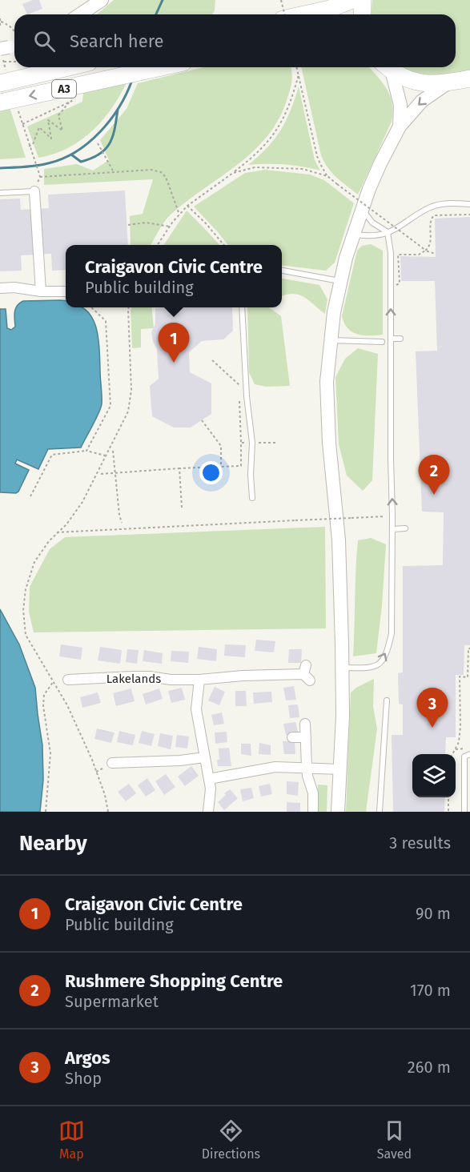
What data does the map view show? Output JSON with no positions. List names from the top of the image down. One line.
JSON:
{"streets":{"highway":["A3"],"street":["Lakelands"]},"page":{"search":"Search here","popup":["Craigavon Civic Centre","Public building"],"pins":["1","2","3"],"heading":["Nearby","3 results"],"list":[{"mark":"1","name":"Craigavon Civic Centre","note":"Public building","value":"90 m"},{"mark":"2","name":"Rushmere Shopping Centre","note":"Supermarket","value":"170 m"},{"mark":"3","name":"Argos","note":"Shop","value":"260 m"}],"nav":["Map","Directions","Saved"]}}
